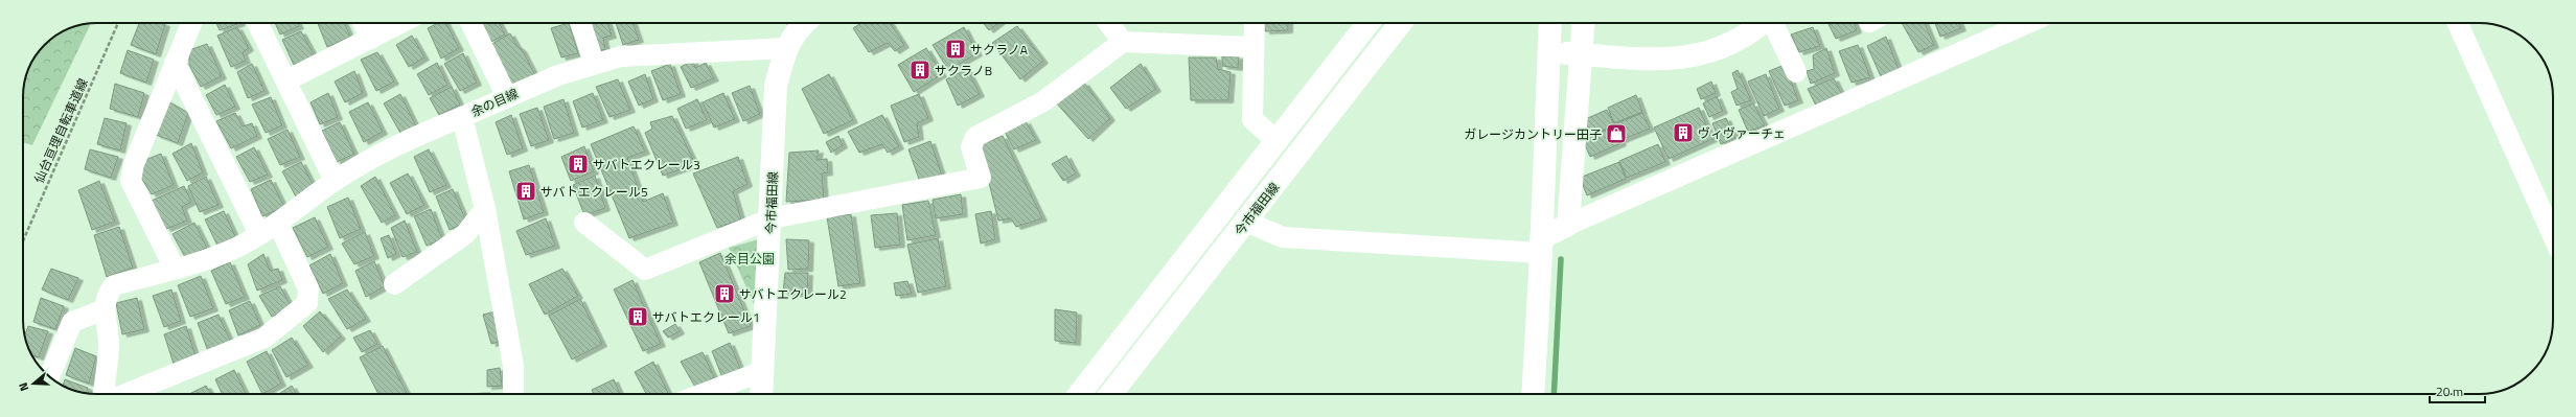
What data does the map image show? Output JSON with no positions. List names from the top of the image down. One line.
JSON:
{"streets":{"main road":["今市福田線"],"street":["余の目線"],"path":["仙台亘理自転車道線"]},"crossings":[["余の目線","今市福田線"]],"parks":["余目公園"],"places":{"building":["サクラノA","サクラノB","ヴィヴァーチェ","サバトエクレール3","サバトエクレール5","サバトエクレール2","サバトエクレール1"],"shop":["ガレージカントリー田子"]},"scale_bar":"20 m","north":"left"}
